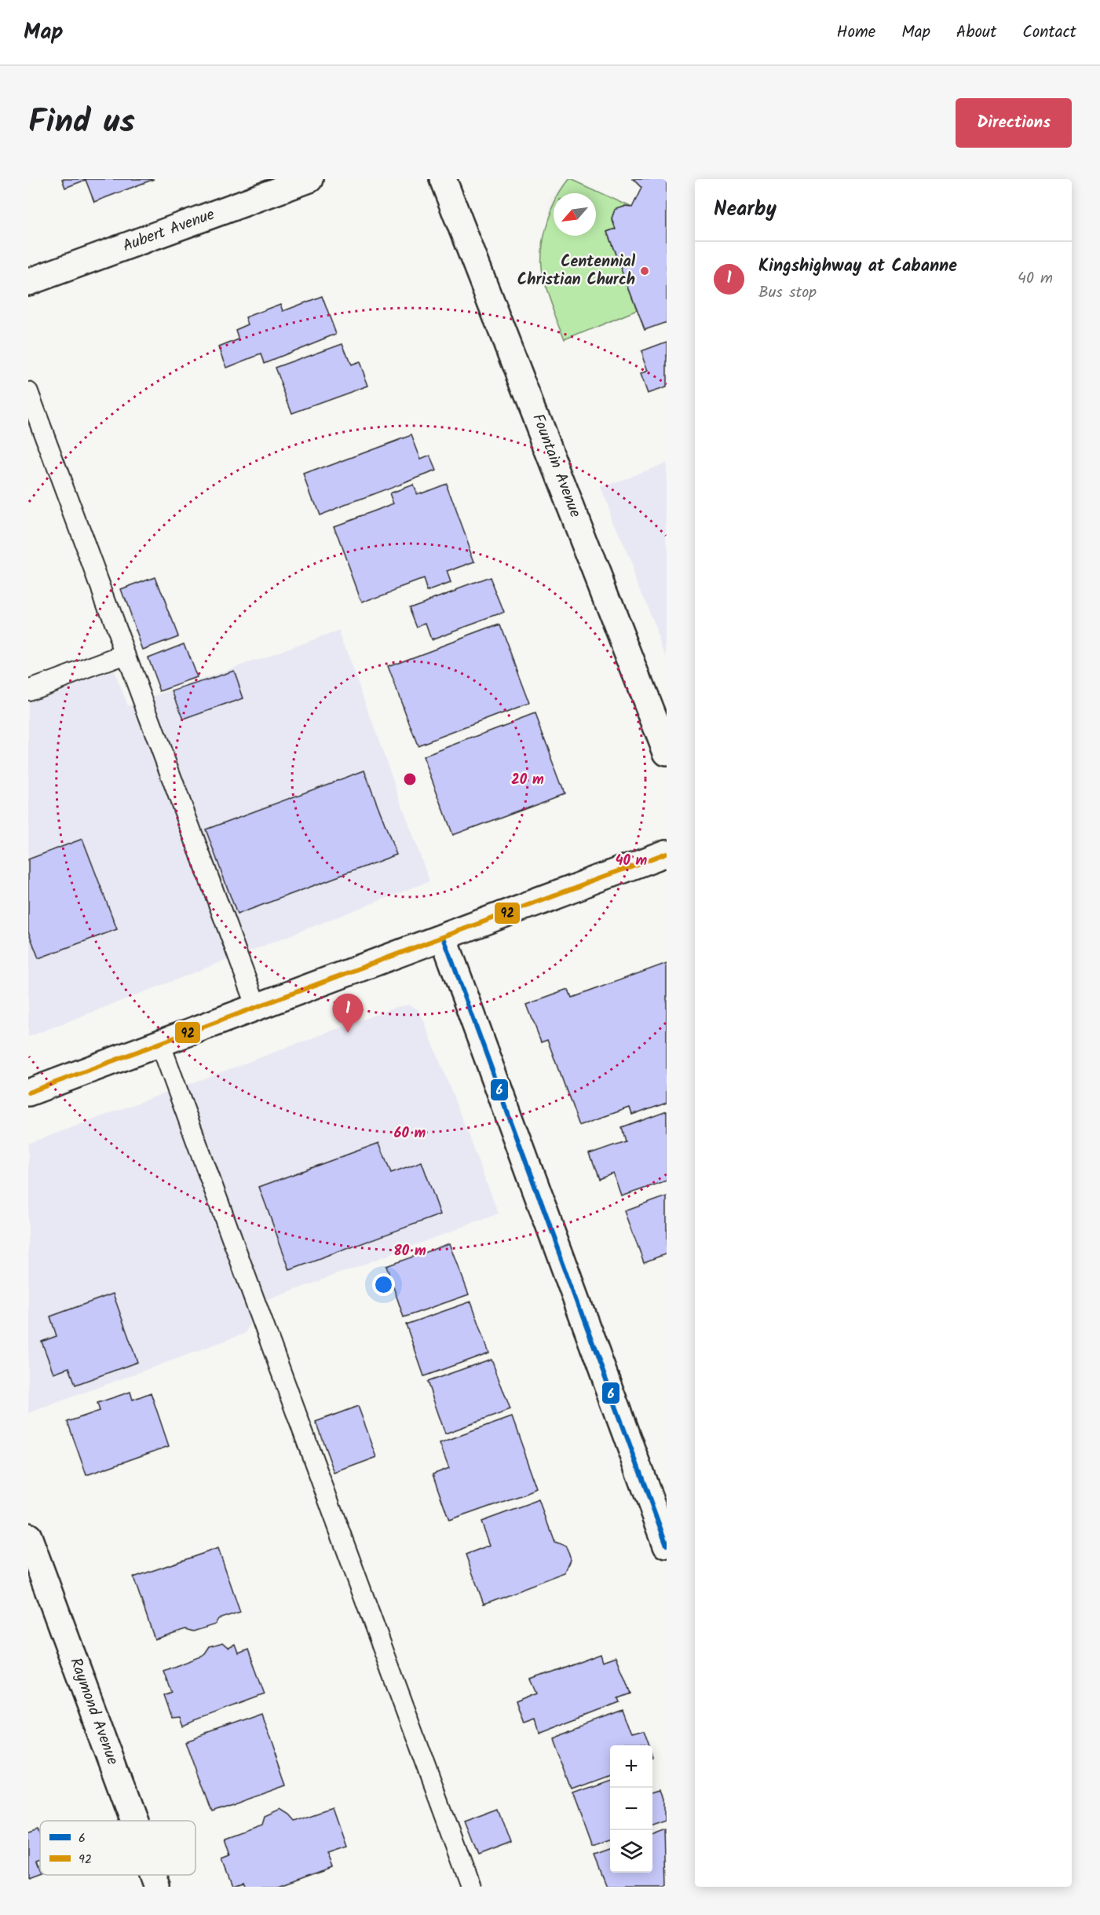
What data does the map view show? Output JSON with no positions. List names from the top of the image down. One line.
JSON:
{"streets":{"street":["Aubert Avenue","Fountain Avenue","Raymond Avenue"]},"places":["Centennial Christian Church"],"lines":["transit line 92","transit line 6"],"legend":["6","92"],"north":"bottom left","page":{"header":"Map","nav":["Home","Map","About","Contact"],"title":"Find us","buttons":"Directions","heading":"Nearby","list":[{"mark":"1","name":"Kingshighway at Cabanne","note":"Bus stop","value":"40 m"}],"pins":"1","map_buttons":["+","−"]},"rings":["20 m","40 m","60 m","80 m"]}
